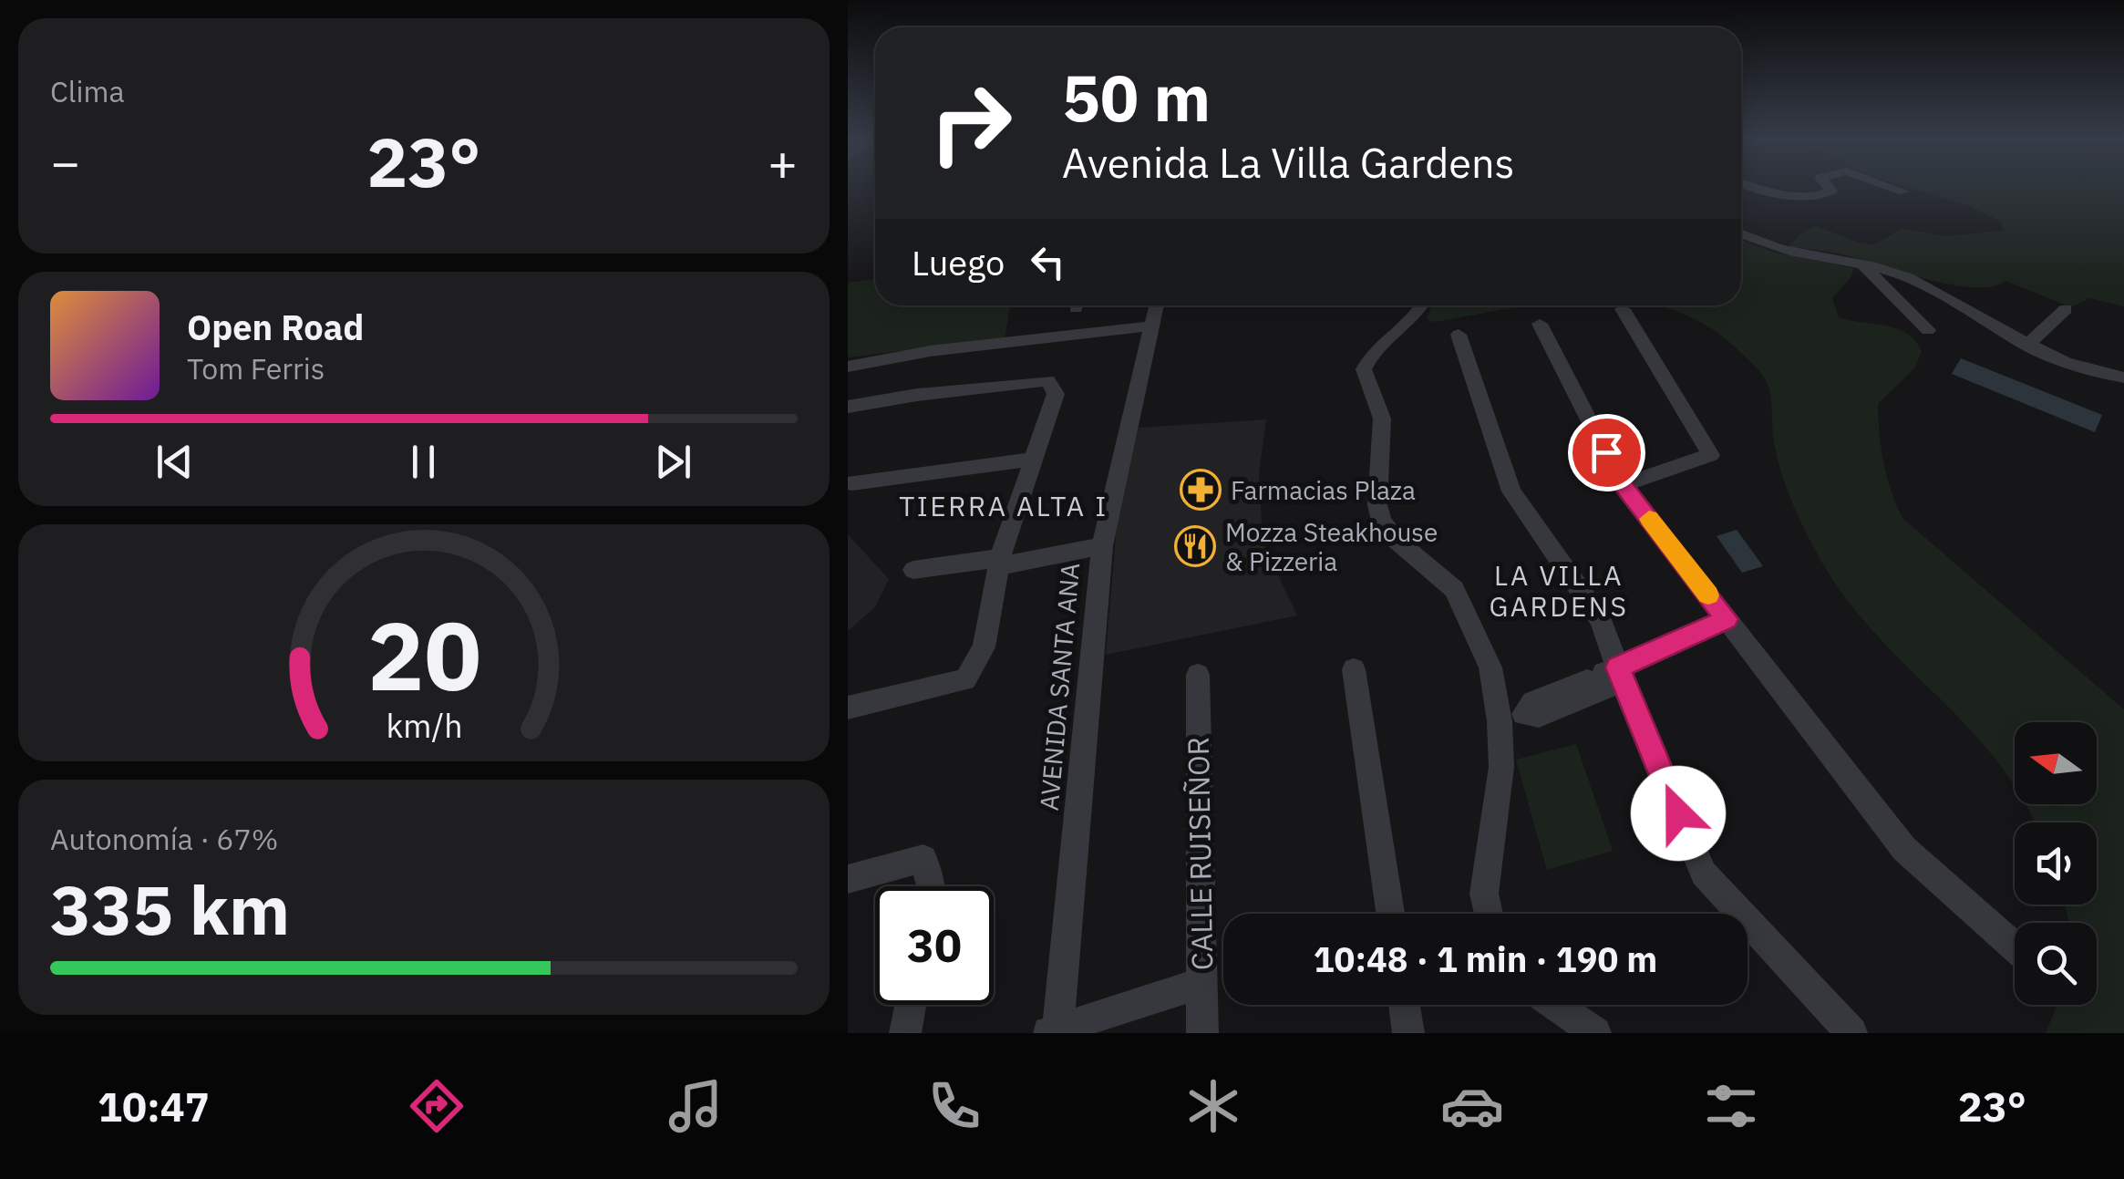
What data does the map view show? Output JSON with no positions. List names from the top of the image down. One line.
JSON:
{"streets":{"street":["AVENIDA SANTA ANA","CALLE RUISEÑOR"]},"districts":["TIERRA ALTA I","LA VILLA GARDENS"],"places":{"pharmacy":["Farmacias Plaza"],"restaurant":["Mozza Steakhouse & Pizzeria"]},"north":"left","page":{"tile":["Clima",["Autonomía · 67%","335 km"]],"turn":["50 m","Avenida La Villa Gardens"],"heat":["−","23°","+"],"then":"Luego","song":["Open Road","Tom Ferris"],"limit":"30","trip":"10:48 · 1 min · 190 m","tabs":["10:47","23°"],"gauge":["20","km/h"]}}
